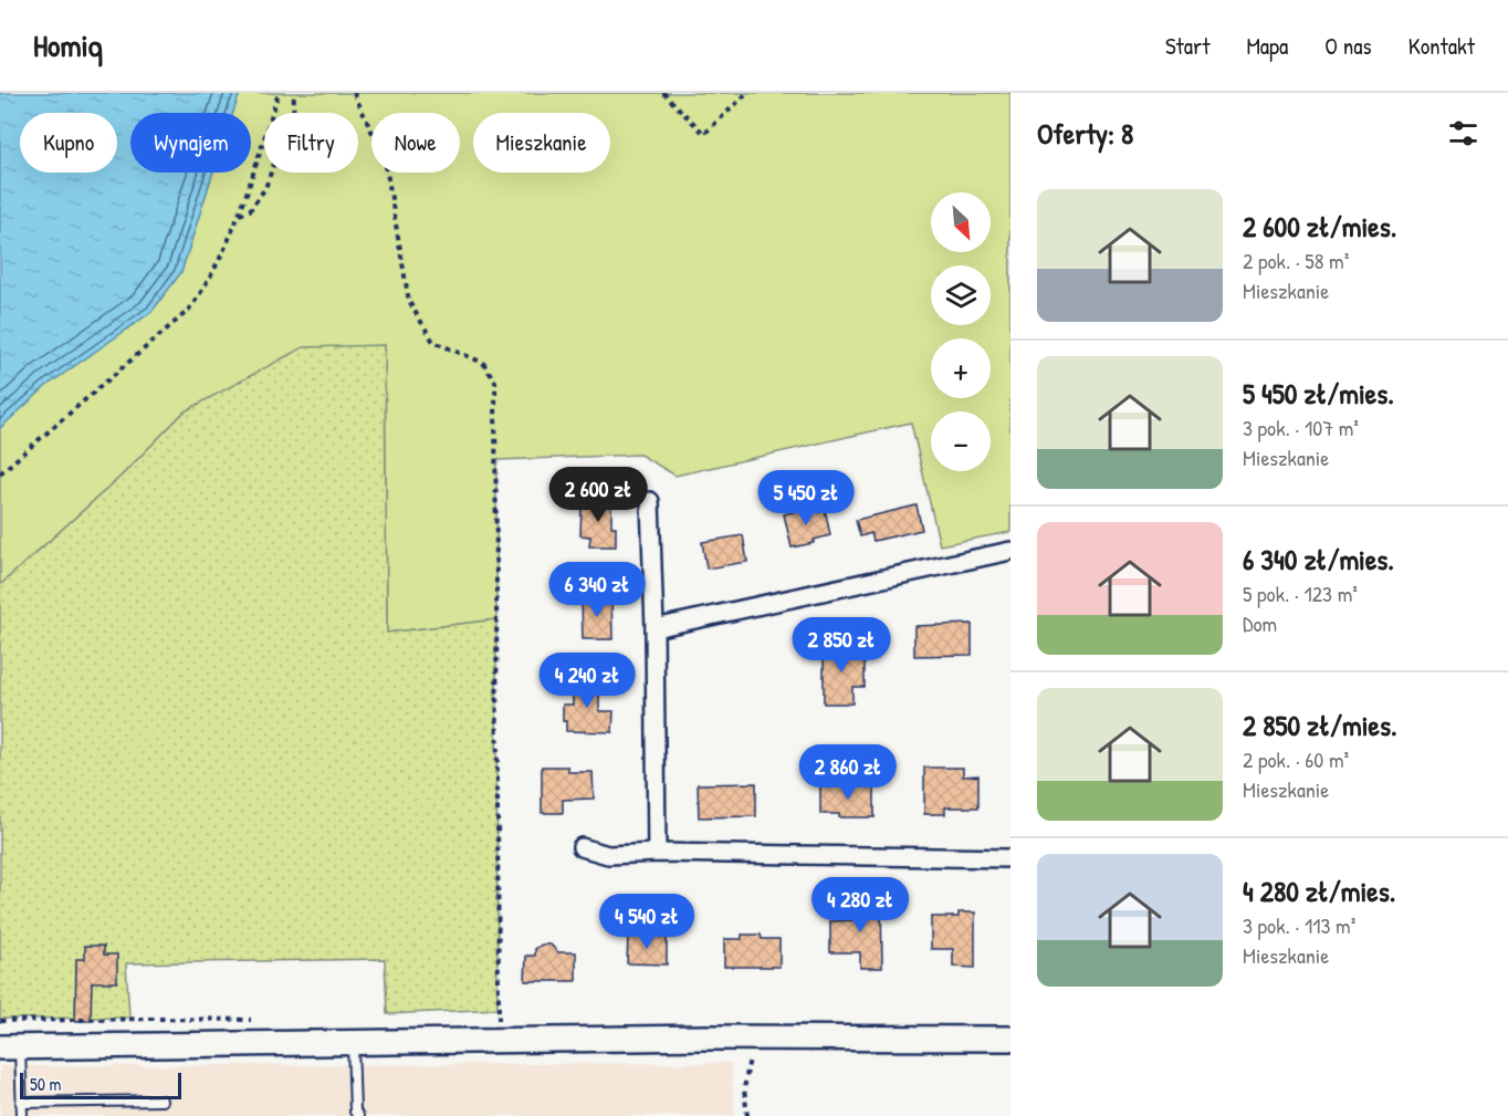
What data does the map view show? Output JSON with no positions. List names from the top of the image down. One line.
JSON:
{"scale_bar":"50 m","north":"bottom right","page":{"header":"Homiq","nav":["Start","Mapa","O nas","Kontakt"],"heading":"Oferty: 8","chip":["Kupno","Wynajem","Filtry","Nowe","Mieszkanie"],"list":[{"name":"2 600 zł/mies.","note":"2 pok. · 58 m² · Mieszkanie"},{"name":"5 450 zł/mies.","note":"3 pok. · 107 m² · Mieszkanie"},{"name":"6 340 zł/mies.","note":"5 pok. · 123 m² · Dom"},{"name":"2 850 zł/mies.","note":"2 pok. · 60 m² · Mieszkanie"},{"name":"4 280 zł/mies.","note":"3 pok. · 113 m² · Mieszkanie"}],"map_buttons":["+","−"],"price":["2 600 zł","5 450 zł","6 340 zł","2 850 zł","4 240 zł","2 860 zł","4 280 zł","4 540 zł"],"scale":"50 m"}}
